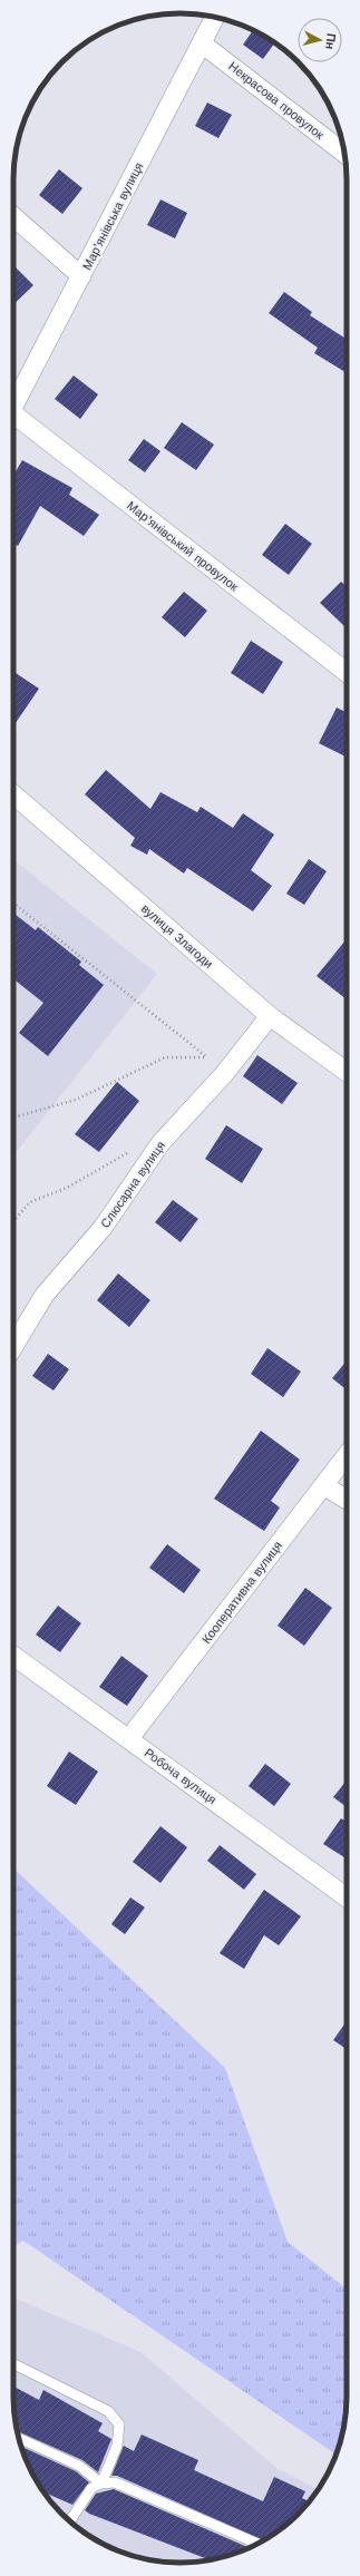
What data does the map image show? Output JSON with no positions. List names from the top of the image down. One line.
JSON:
{"streets":{"street":["Некрасова провулок","Мар’янівська вулиця","Мар’янівський провулок","вулиця Злагоди","Слюсарна вулиця","Кооперативна вулиця","Робоча вулиця"]},"crossings":[["Некрасова провулок","Мар’янівська вулиця"],["вулиця Злагоди","Слюсарна вулиця"],["Кооперативна вулиця","Робоча вулиця"]],"north":"right"}
